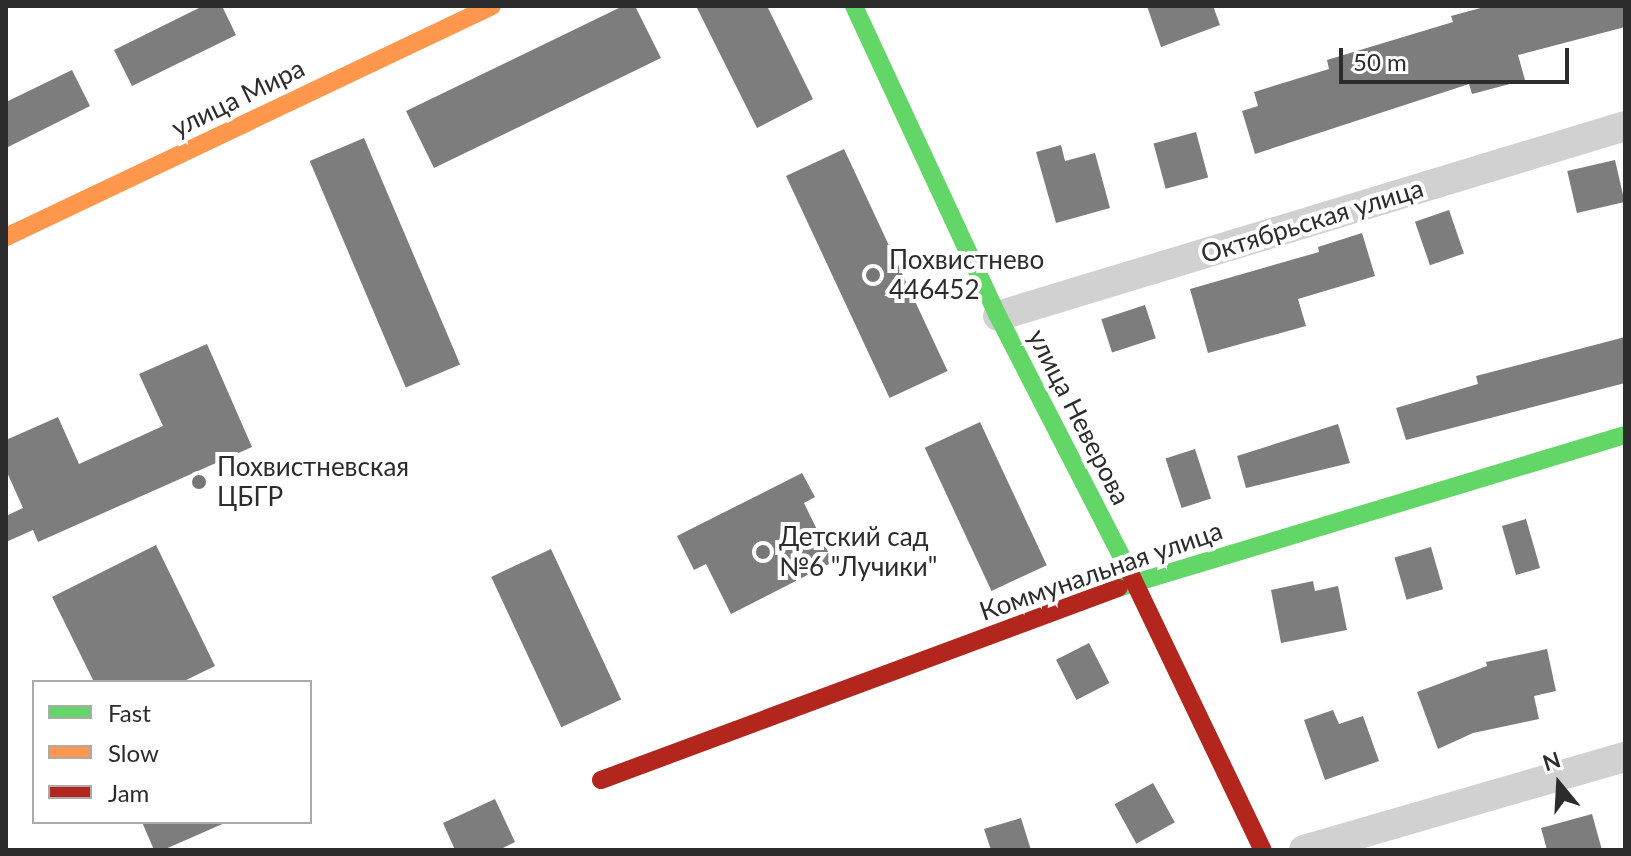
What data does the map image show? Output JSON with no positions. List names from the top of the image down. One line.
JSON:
{"streets":{"street":["улица Мира","Октябрьская улица","улица Неверова","Коммунальная улица"]},"crossings":[["Октябрьская улица","улица Неверова"],["улица Неверова","Коммунальная улица"]],"places":["Похвистнево 446452","Похвистневская ЦБГР","Детский сад №6 \"Лучики\""],"legend":["Fast","Slow","Jam"],"scale_bar":"50 m","north":"top"}
